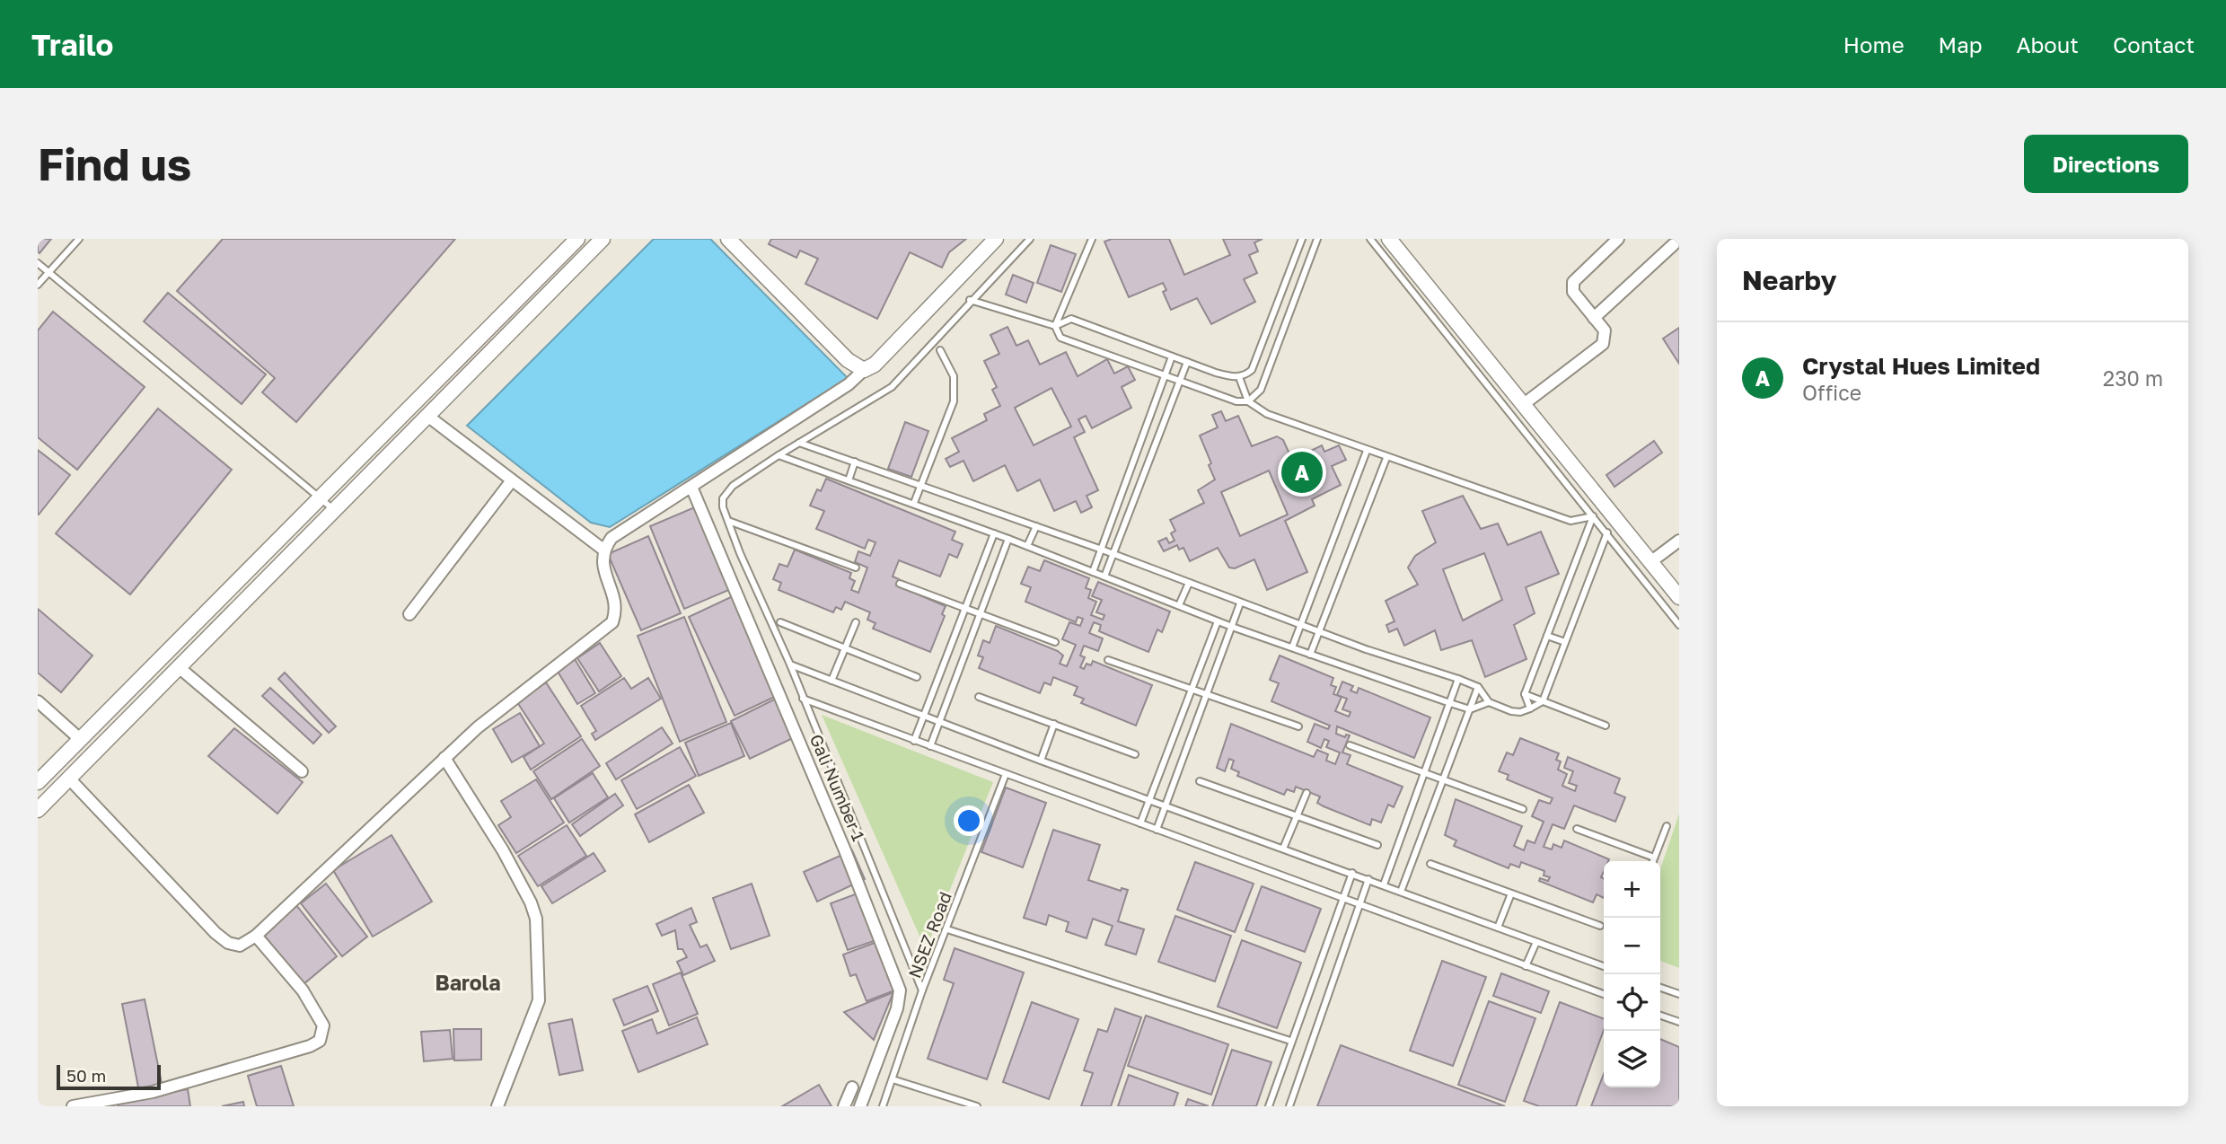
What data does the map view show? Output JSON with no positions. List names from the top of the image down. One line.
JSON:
{"streets":{"street":["Gali Number 1"],"lane":["NSEZ Road"]},"districts":["Barola"],"scale_bar":"50 m","page":{"header":"Trailo","nav":["Home","Map","About","Contact"],"buttons":"Directions","title":"Find us","heading":"Nearby","list":[{"mark":"A","name":"Crystal Hues Limited","note":"Office","value":"230 m"}],"pins":"A","map_buttons":["+","−"],"scale":"50 m"}}
